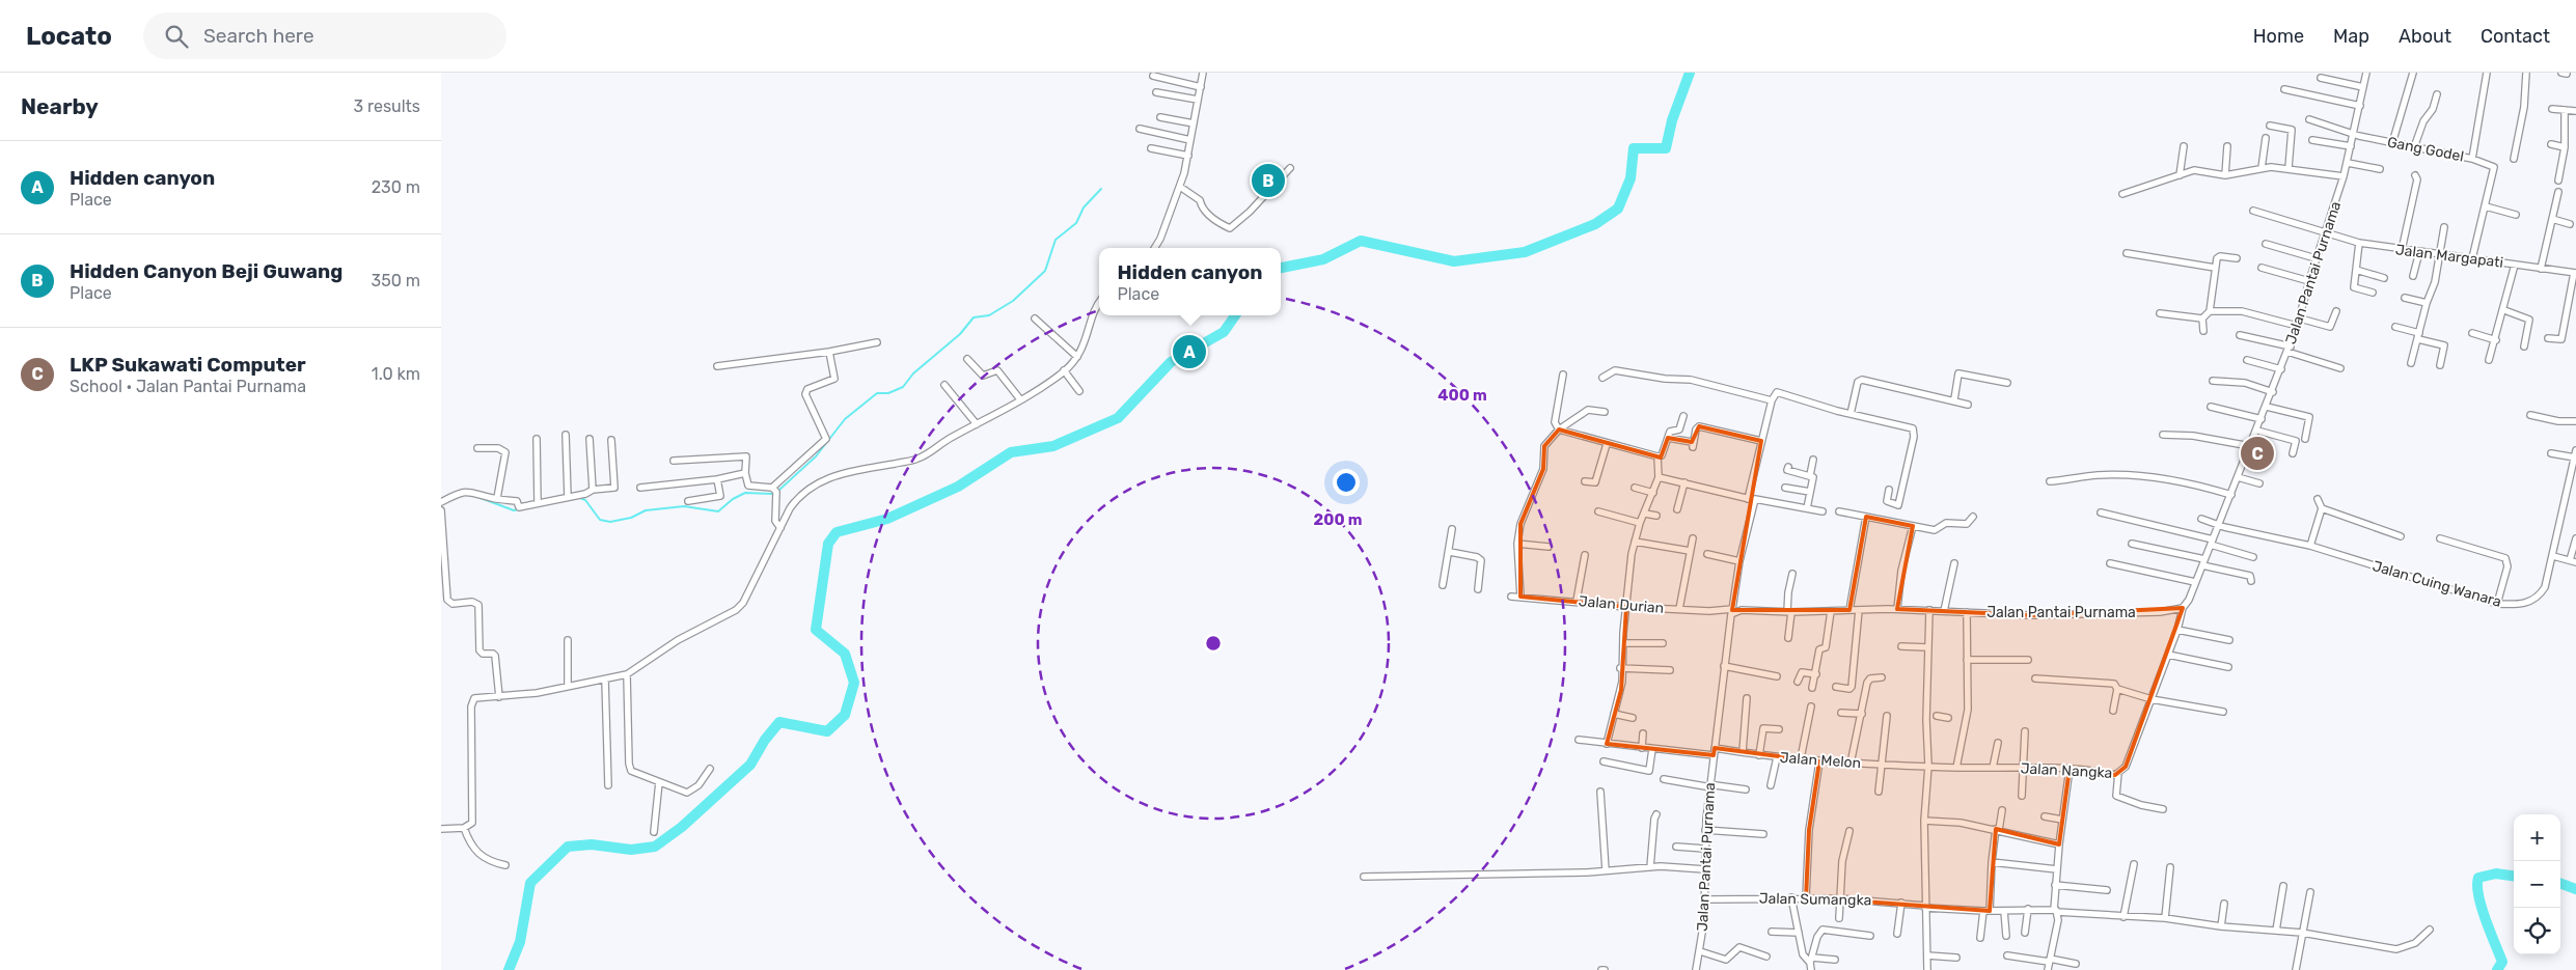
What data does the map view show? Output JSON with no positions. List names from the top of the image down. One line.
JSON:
{"streets":{"street":["Gang Godel","Jalan Margapati","Jalan Pantai Purnama","Jalan Cuing Wanara","Jalan Durian","Jalan Melon","Jalan Nangka","Jalan Sumangka"]},"crossings":[["Gang Godel","Jalan Pantai Purnama"],["Jalan Margapati","Jalan Pantai Purnama"],["Jalan Pantai Purnama","Jalan Cuing Wanara"],["Jalan Pantai Purnama","Jalan Durian"],["Jalan Pantai Purnama","Jalan Melon"],["Jalan Pantai Purnama","Jalan Nangka"],["Jalan Pantai Purnama","Jalan Sumangka"],["Jalan Melon","Jalan Nangka"]],"page":{"header":"Locato","search":"Search here","nav":["Home","Map","About","Contact"],"heading":["Nearby","3 results"],"list":[{"mark":"A","name":"Hidden canyon","note":"Place","value":"230 m"},{"mark":"B","name":"Hidden Canyon Beji Guwang","note":"Place","value":"350 m"},{"mark":"C","name":"LKP Sukawati Computer","note":"School · Jalan Pantai Purnama","value":"1.0 km"}],"pins":["B","A","C"],"popup":["Hidden canyon","Place"],"map_buttons":["+","−"]},"rings":["400 m","200 m"]}
